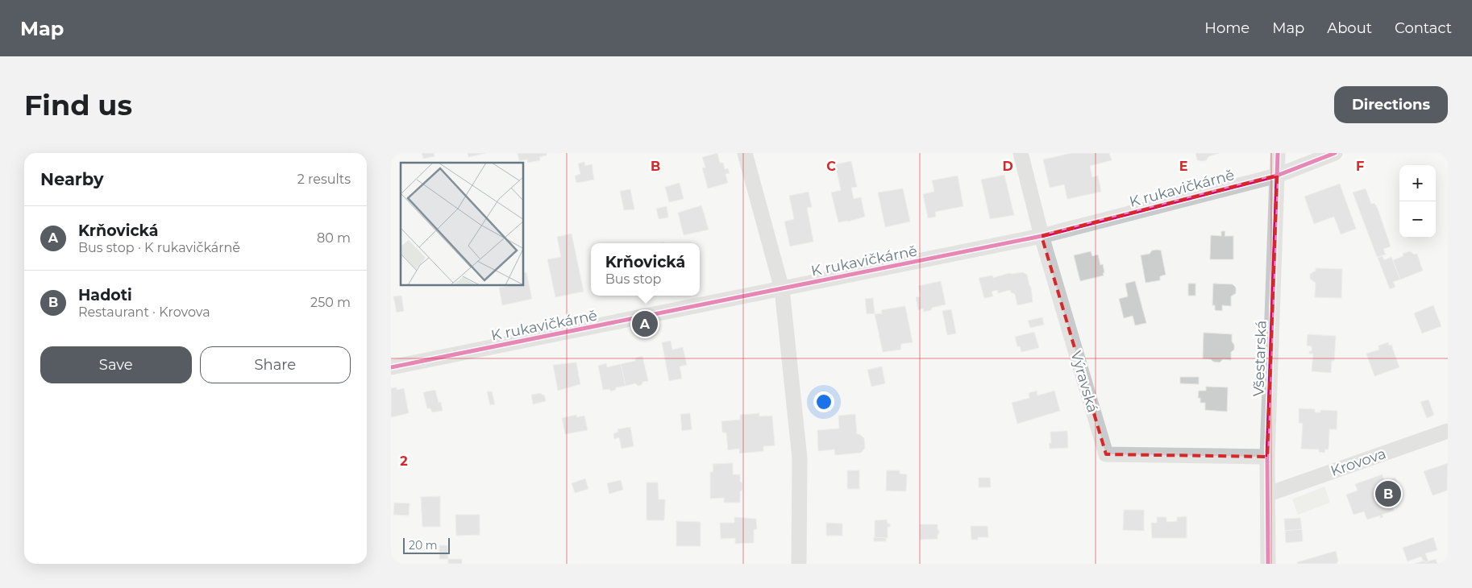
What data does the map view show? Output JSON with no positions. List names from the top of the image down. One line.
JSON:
{"streets":{"street":["K rukavičkárně","Všestarská","Výravská","Krovova"]},"crossings":[["K rukavičkárně","Všestarská"],["K rukavičkárně","Výravská"],["Všestarská","Výravská"],["Všestarská","Krovova"]],"scale_bar":"20 m","page":{"header":"Map","nav":["Home","Map","About","Contact"],"buttons":["Directions",["Save","Share"]],"title":"Find us","heading":["Nearby","2 results"],"map_buttons":["+","−"],"list":[{"mark":"A","name":"Krňovická","note":"Bus stop · K rukavičkárně","value":"80 m"},{"mark":"B","name":"Hadoti","note":"Restaurant · Krovova","value":"250 m"}],"popup":["Krňovická","Bus stop"],"pins":["A","B"],"scale":"20 m"},"grid":{"columns":["B","C","D","E","F"],"rows":["2"]}}
